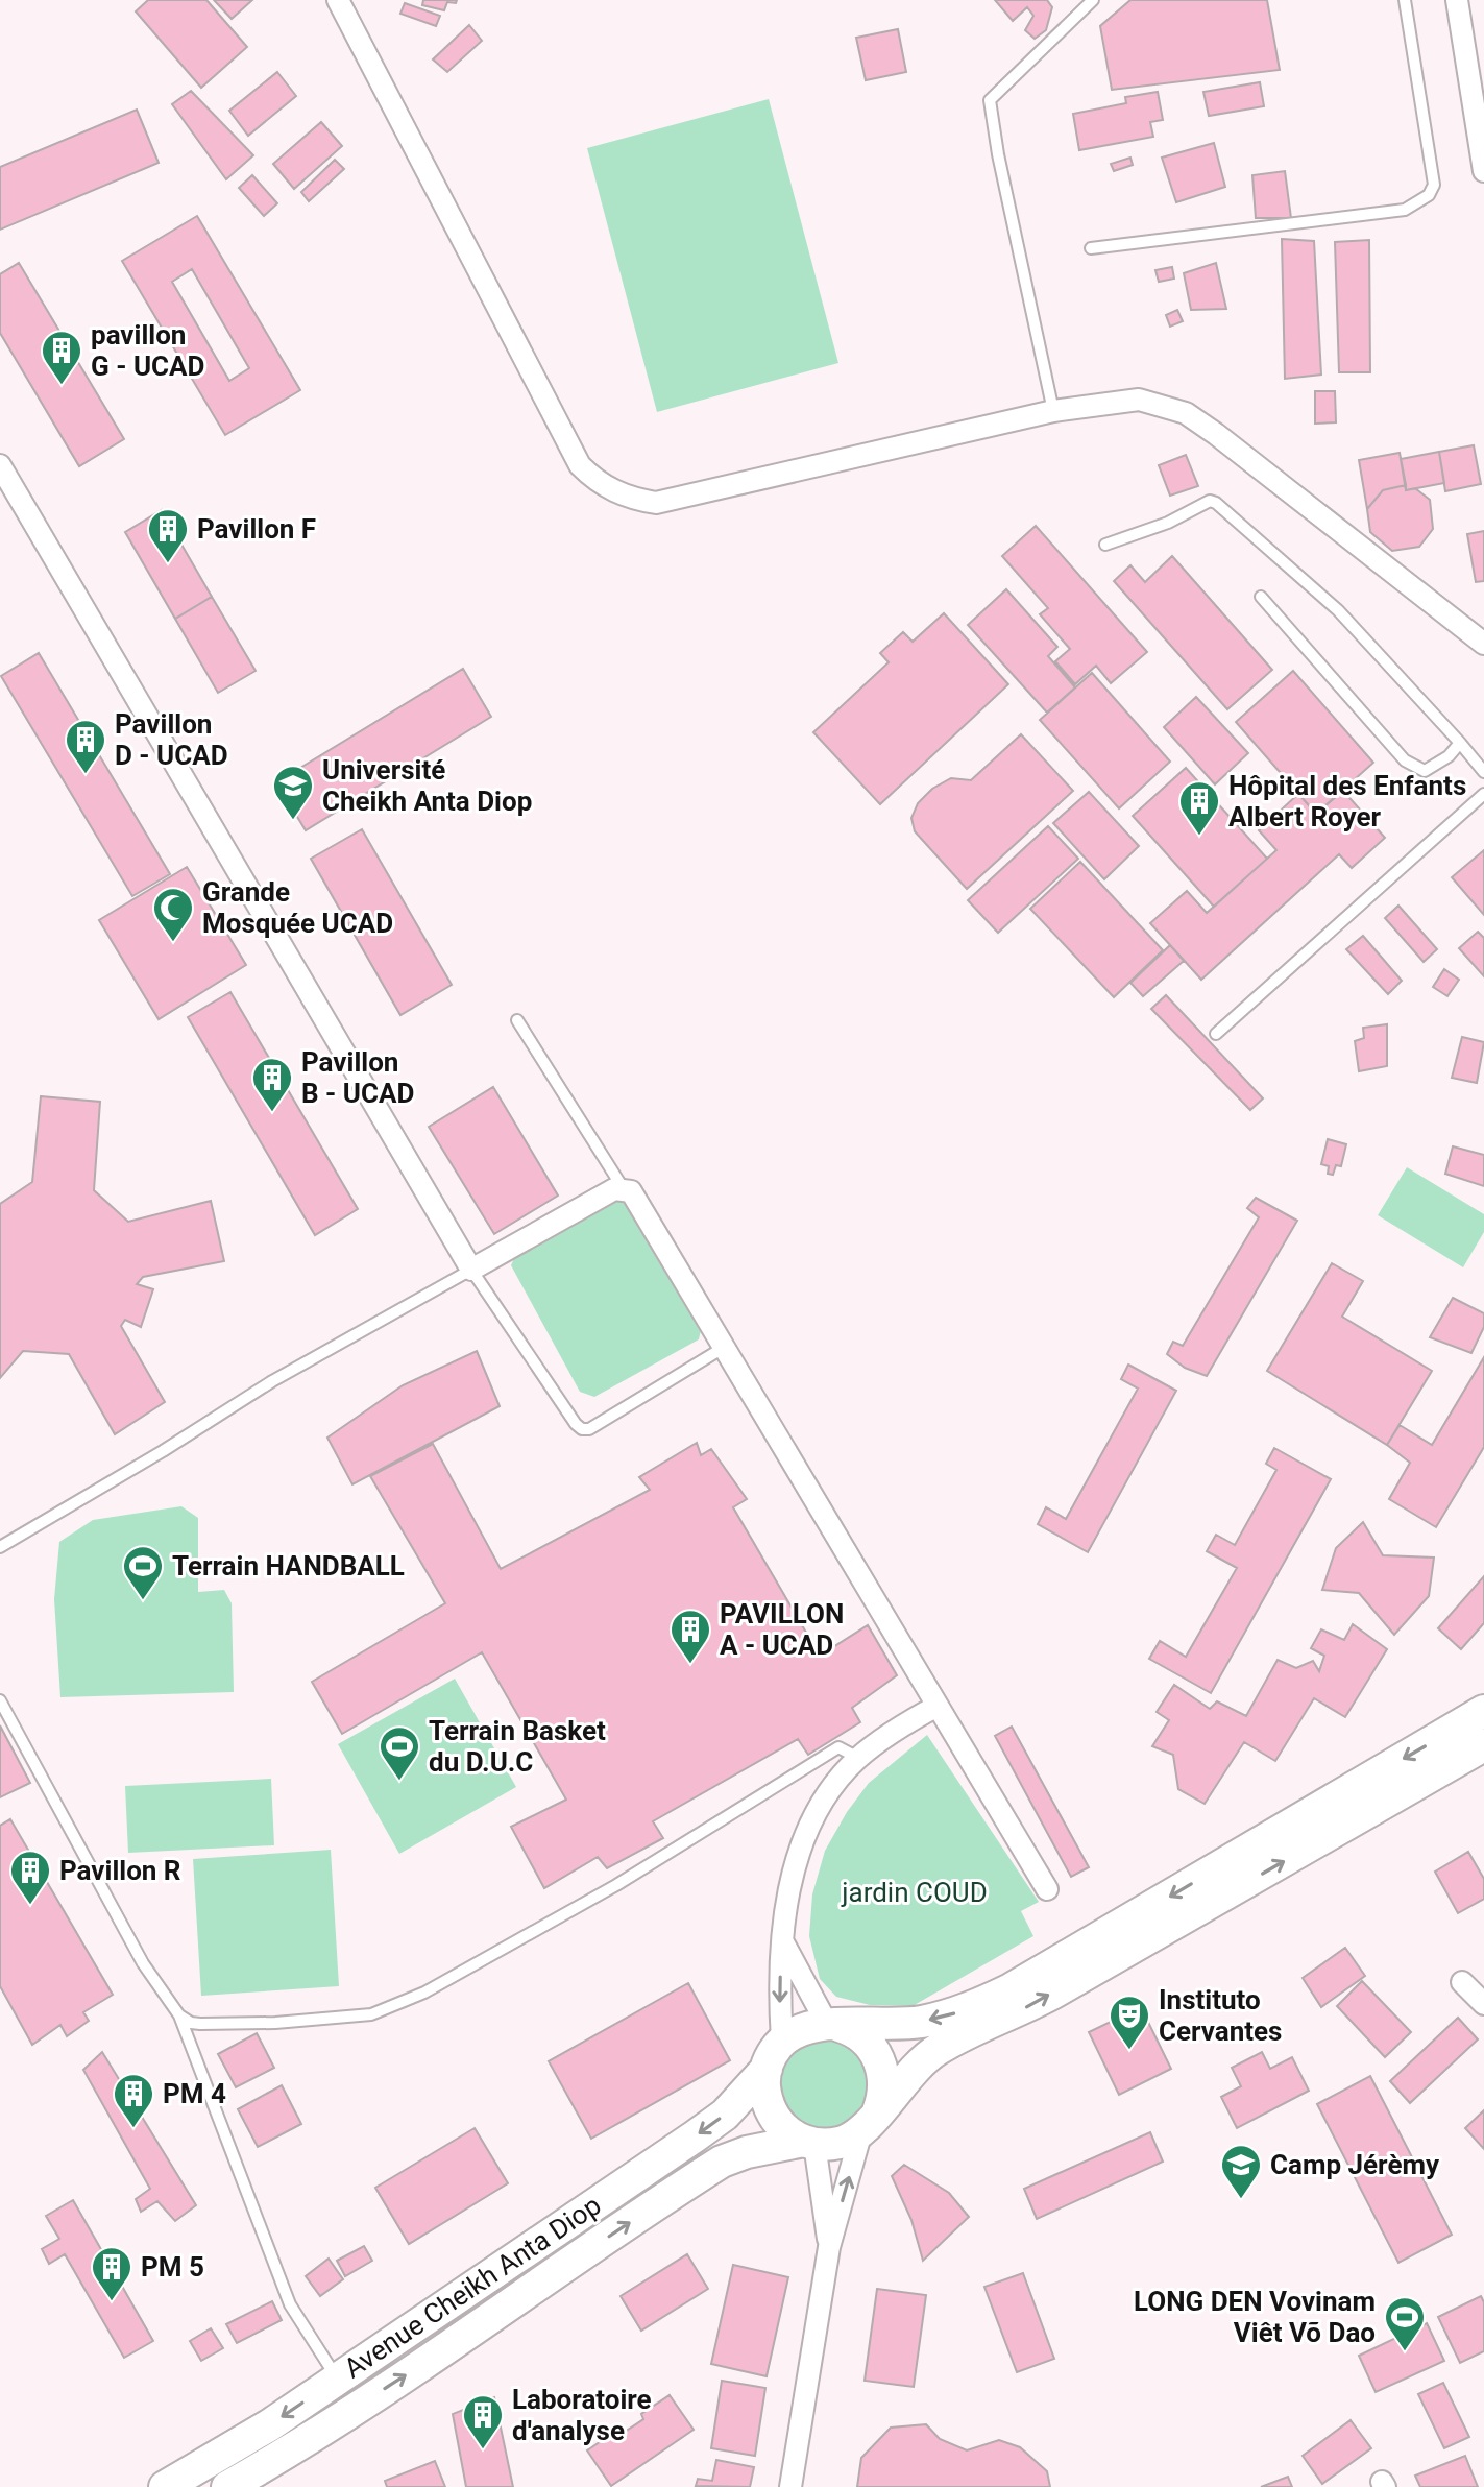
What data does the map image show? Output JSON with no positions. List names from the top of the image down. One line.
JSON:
{"streets":{"main road":["Avenue Cheikh Anta Diop"]},"parks":["jardin COUD"],"places":{"building":["pavillon G - UCAD","Pavillon F","Pavillon D - UCAD","Hôpital des Enfants Albert Royer","Pavillon B - UCAD","PAVILLON A - UCAD","Pavillon R","PM 4","PM 5","Laboratoire d'analyse"],"school or university":["Université Cheikh Anta Diop","Camp Jérèmy"],"mosque":["Grande Mosquée UCAD"],"sports":["Terrain HANDBALL","Terrain Basket du D.U.C","LONG DEN Vovinam Viêt Võ Dao"],"theatre":["Instituto Cervantes"]}}
